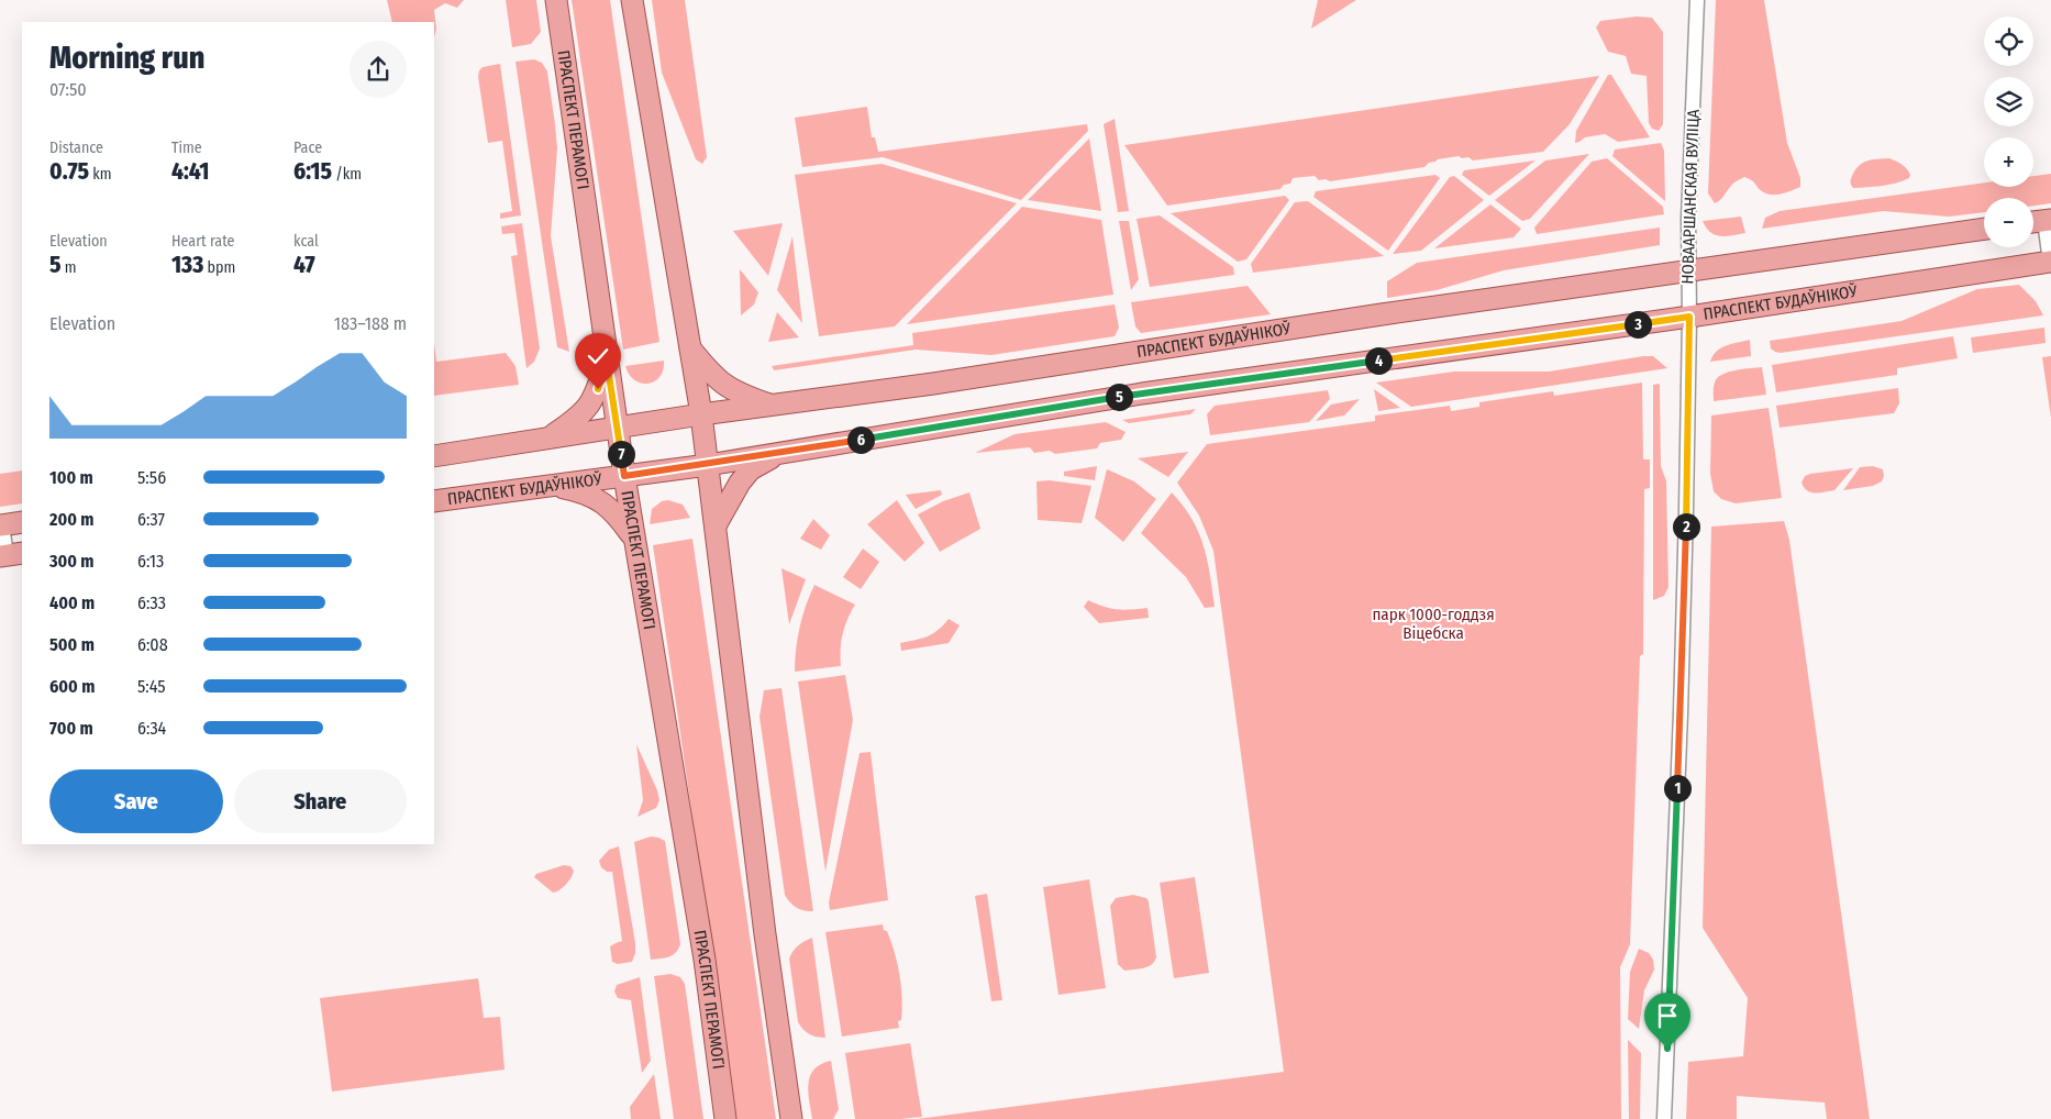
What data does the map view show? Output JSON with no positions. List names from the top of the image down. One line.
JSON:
{"streets":{"main road":["ПРАСПЕКТ ПЕРАМОГІ","ПРАСПЕКТ БУДАЎНІКОЎ"],"street":["НОВААРШАНСКАЯ ВУЛІЦА"]},"crossings":[["ПРАСПЕКТ ПЕРАМОГІ","ПРАСПЕКТ БУДАЎНІКОЎ"],["НОВААРШАНСКАЯ ВУЛІЦА","ПРАСПЕКТ БУДАЎНІКОЎ"]],"parks":["парк 1000-годдзя Віцебска"],"page":{"map_buttons":["+","−"],"heading":["Morning run","07:50"],"stats":[["Distance","0.75 km"],["Time","4:41"],["Pace","6:15 /km"],["Elevation","5 m"],["Heart rate","133 bpm"],["kcal","47"]],"chart":["Elevation","183–188 m"],"pins":["3","4","5","6","7","2","1"],"list":[{"name":"100 m","note":"5:56"},{"name":"200 m","note":"6:37"},{"name":"300 m","note":"6:13"},{"name":"400 m","note":"6:33"},{"name":"500 m","note":"6:08"},{"name":"600 m","note":"5:45"},{"name":"700 m","note":"6:34"}],"buttons":["Save","Share"]}}
